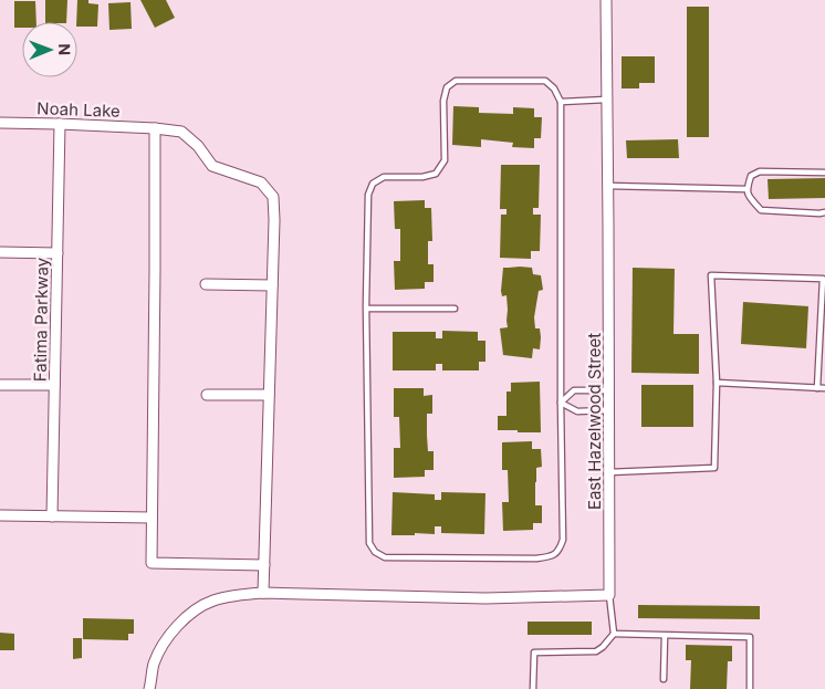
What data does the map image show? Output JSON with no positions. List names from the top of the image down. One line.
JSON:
{"streets":{"street":["Noah Lake","Fatima Parkway","East Hazelwood Street"]},"crossings":[["Noah Lake","Fatima Parkway"]],"north":"right"}
